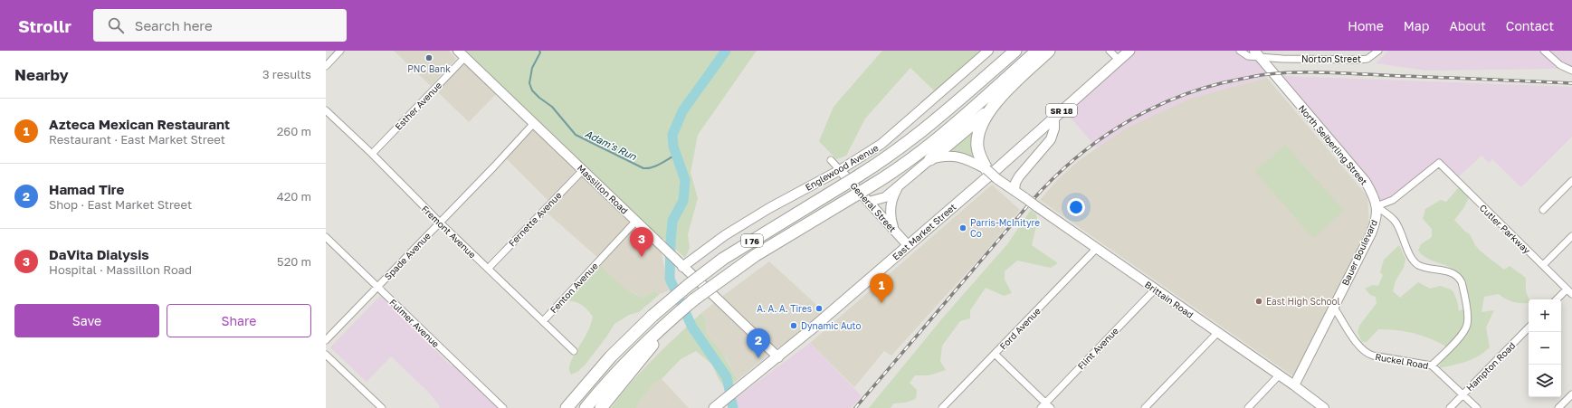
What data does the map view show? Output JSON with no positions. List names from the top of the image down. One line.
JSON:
{"streets":{"highway":["I 76"],"main road":["SR 18","North Seiberling Street","Englewood Avenue","Massillon Road","General Street","East Market Street","Bauer Boulevard","Brittain Road"],"street":["Norton Street","Esther Avenue","Fernette Avenue","Cutler Parkway","Fremont Avenue","Spade Avenue","Fenton Avenue","Fulmer Avenue","Ford Avenue","Flint Avenue","Ruckel Road","Hampton Road"]},"crossings":[["Norton Street","North Seiberling Street"],["Esther Avenue","Massillon Road"],["Esther Avenue","Fremont Avenue"],["North Seiberling Street","Bauer Boulevard"],["North Seiberling Street","Ruckel Road"],["Englewood Avenue","Massillon Road"],["Englewood Avenue","General Street"],["Massillon Road","Fernette Avenue"],["Massillon Road","East Market Street"],["Massillon Road","Spade Avenue"],["Massillon Road","Fenton Avenue"],["General Street","East Market Street"],["General Street","Brittain Road"],["Fernette Avenue","Fremont Avenue"],["Cutler Parkway","Bauer Boulevard"],["Fremont Avenue","Spade Avenue"],["Fremont Avenue","Fenton Avenue"],["Bauer Boulevard","Brittain Road"],["Bauer Boulevard","Ruckel Road"],["Spade Avenue","Fulmer Avenue"],["Brittain Road","Ford Avenue"],["Brittain Road","Flint Avenue"],["Ruckel Road","Hampton Road"]],"water":["Adam's Run"],"places":["PNC Bank","Parris-McInityre Co","East High School","A. A. A. Tires","Dynamic Auto"],"page":{"header":"Strollr","search":"Search here","nav":["Home","Map","About","Contact"],"heading":["Nearby","3 results"],"list":[{"mark":"1","name":"Azteca Mexican Restaurant","note":"Restaurant · East Market Street","value":"260 m"},{"mark":"2","name":"Hamad Tire","note":"Shop · East Market Street","value":"420 m"},{"mark":"3","name":"DaVita Dialysis","note":"Hospital · Massillon Road","value":"520 m"}],"pins":["3","1","2"],"buttons":["Save","Share"],"map_buttons":["+","−"]}}
